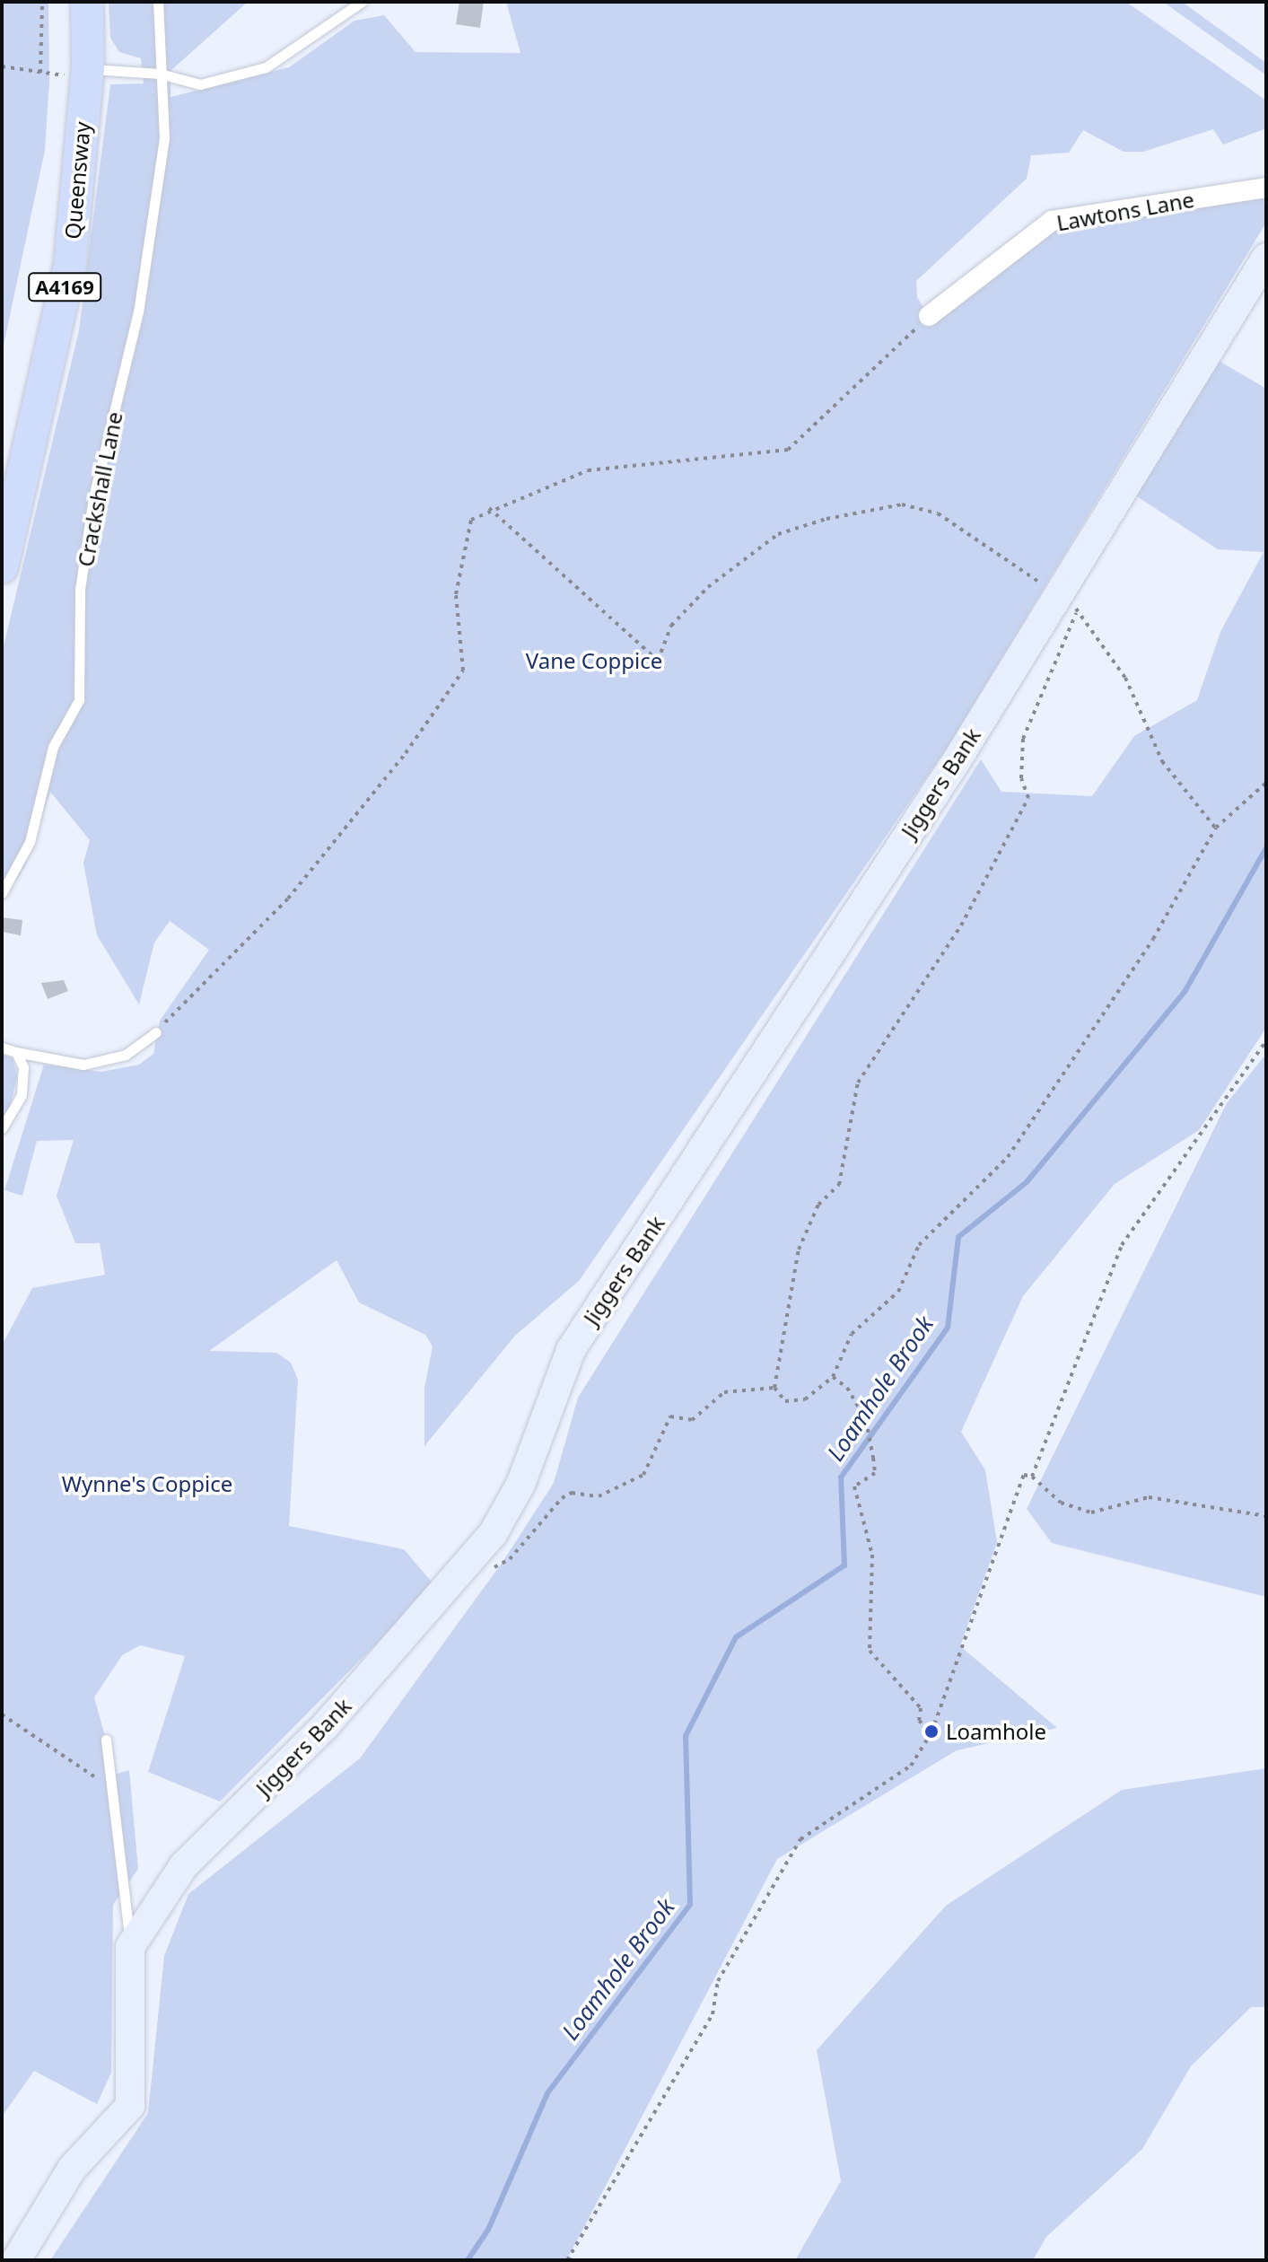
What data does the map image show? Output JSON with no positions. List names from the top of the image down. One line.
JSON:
{"streets":{"main road":["Queensway","A4169"],"street":["Lawtons Lane","Jiggers Bank"],"lane":["Crackshall Lane"]},"water":["Loamhole Brook"],"parks":["Vane Coppice","Wynne's Coppice"],"places":["Loamhole"]}
